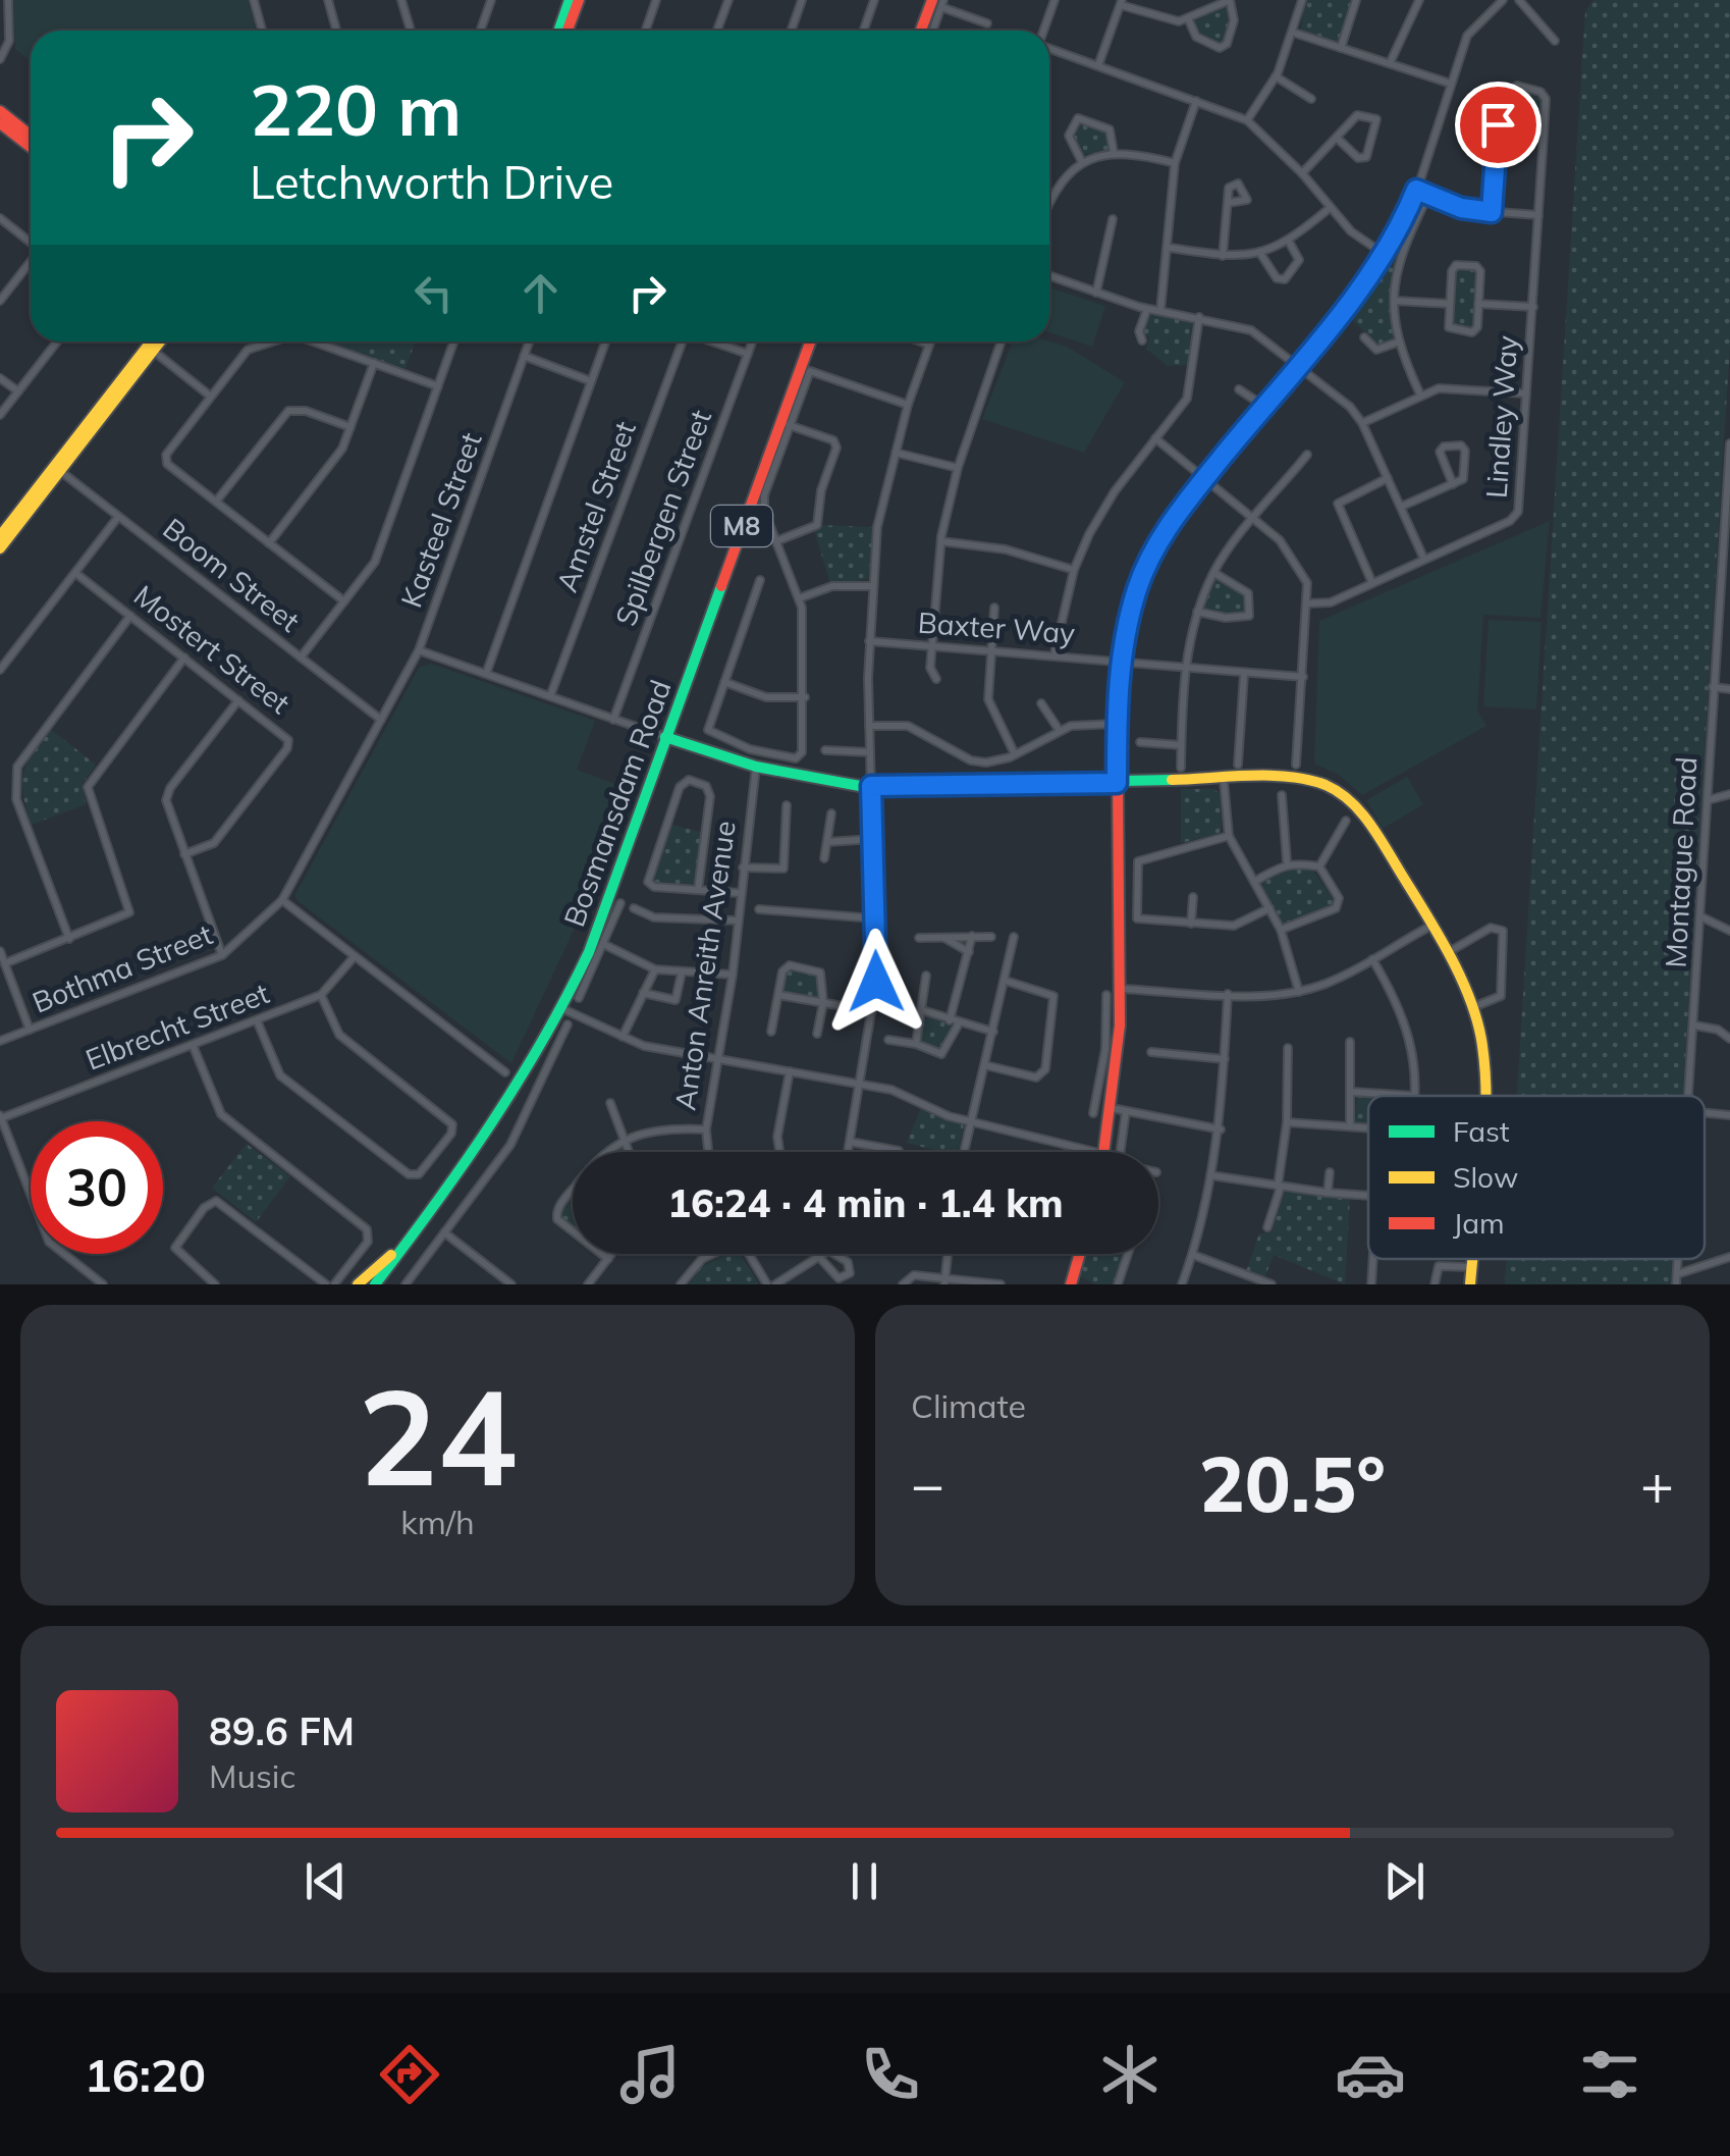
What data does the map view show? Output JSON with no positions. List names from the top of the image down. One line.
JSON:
{"streets":{"street":["Lindley Way","Amstel Street","Spilbergen Street","Kasteel Street","M8","Boom Street","Baxter Way","Mostert Street","Bosmansdam Road","Montague Road","Anton Anreith Avenue","Bothma Street","Elbrecht Street"]},"crossings":[["Kasteel Street","Boom Street"],["Kasteel Street","Bothma Street"],["Boom Street","Bothma Street"]],"legend":["Fast","Slow","Jam"],"page":{"turn":["220 m","Letchworth Drive"],"limit":"30","trip":"16:24 · 4 min · 1.4 km","tile":[["24","km/h"],"Climate"],"heat":["−","20.5°","+"],"song":["89.6 FM","Music"],"tabs":"16:20"}}
